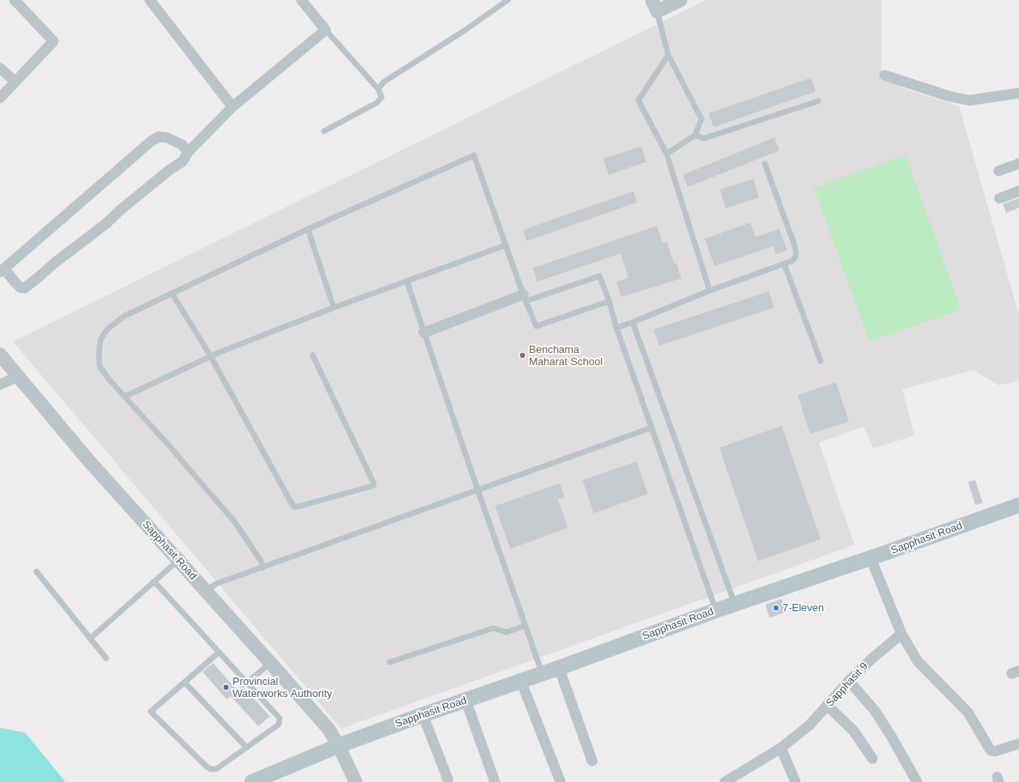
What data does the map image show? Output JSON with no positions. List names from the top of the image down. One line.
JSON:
{"streets":{"main road":["Sapphasit Road"],"street":["Sapphasit 9"]},"places":["Benchama Maharat School","7-Eleven","Provincial Waterworks Authority"]}
